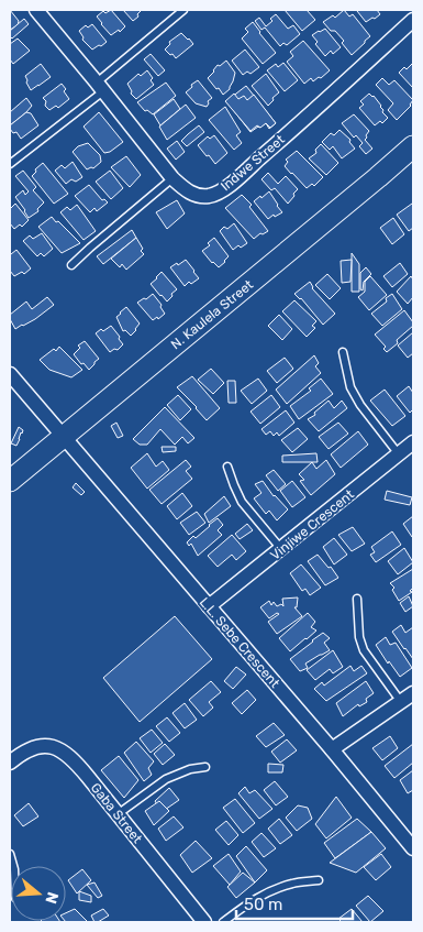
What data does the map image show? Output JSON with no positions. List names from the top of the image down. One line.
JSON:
{"streets":{"street":["Indwe Street","N. Kaulela Street","Vinjiwe Crescent","L.L. Sebe Crescent","Gaba Street"]},"crossings":[["N. Kaulela Street","L.L. Sebe Crescent"],["Vinjiwe Crescent","L.L. Sebe Crescent"]],"scale_bar":"50 m","north":"right"}
